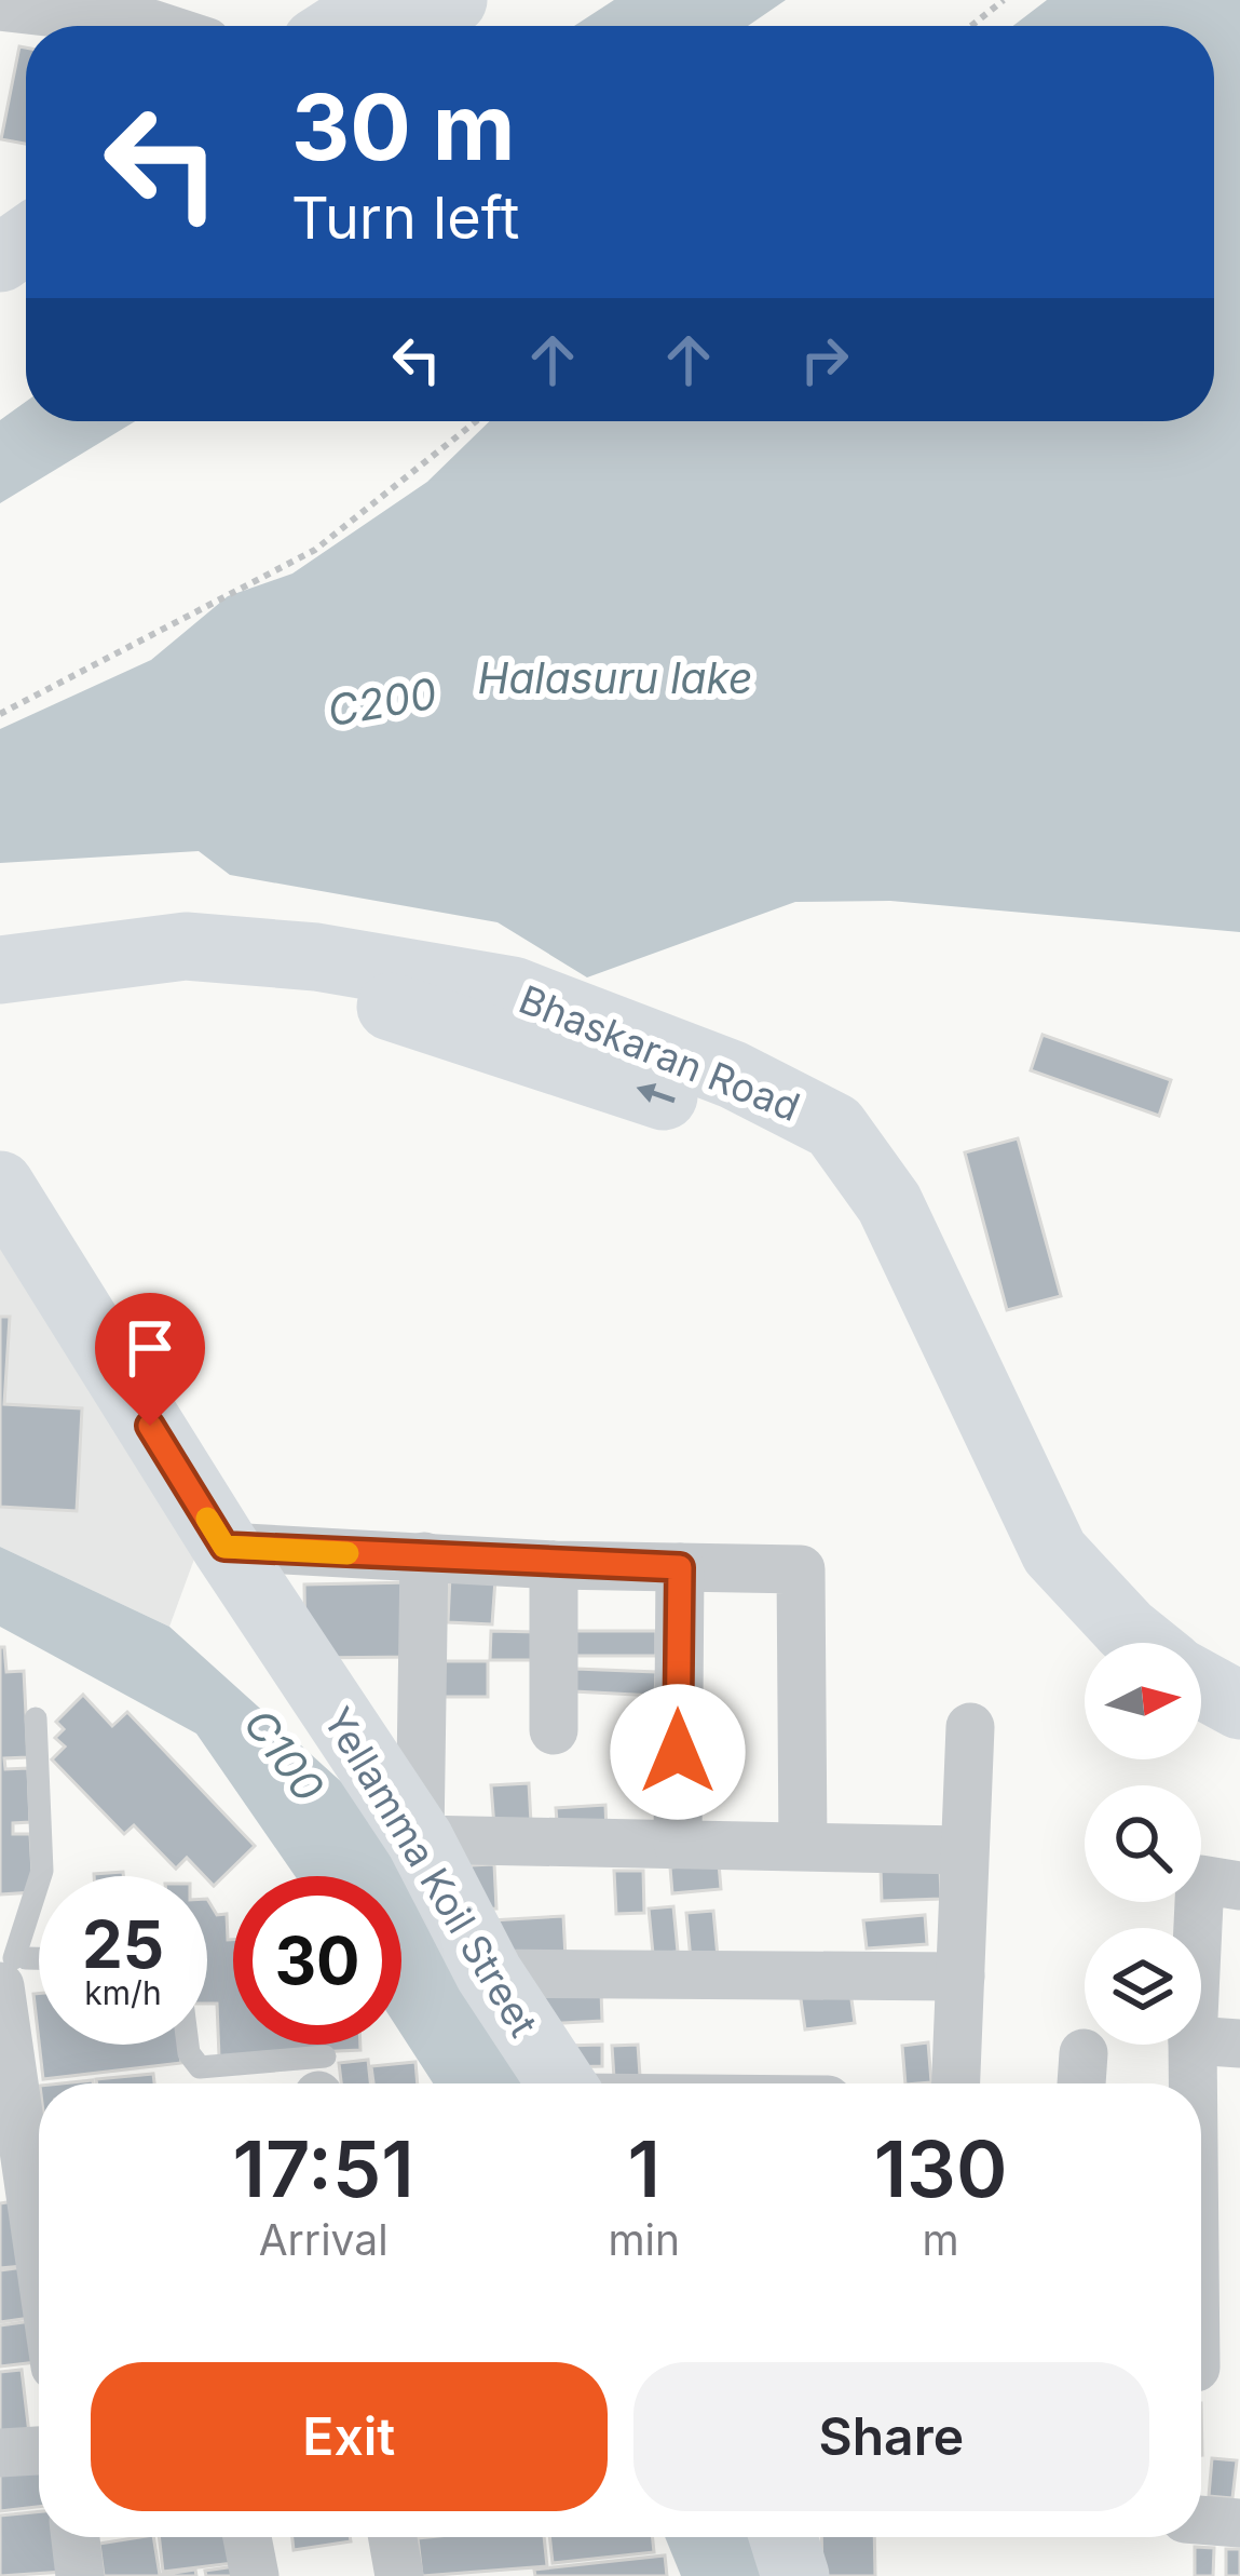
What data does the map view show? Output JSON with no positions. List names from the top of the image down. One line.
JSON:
{"streets":{"main road":["Bhaskaran Road","Yellamma Koil Street"]},"water":["Halasuru lake","C200","C100"],"north":"right","page":{"turn":["30 m","Turn left"],"speed":"25 km/h","limit":"30","eta":["17:51","Arrival","1","min","130","m"],"buttons":["Exit","Share"]}}
